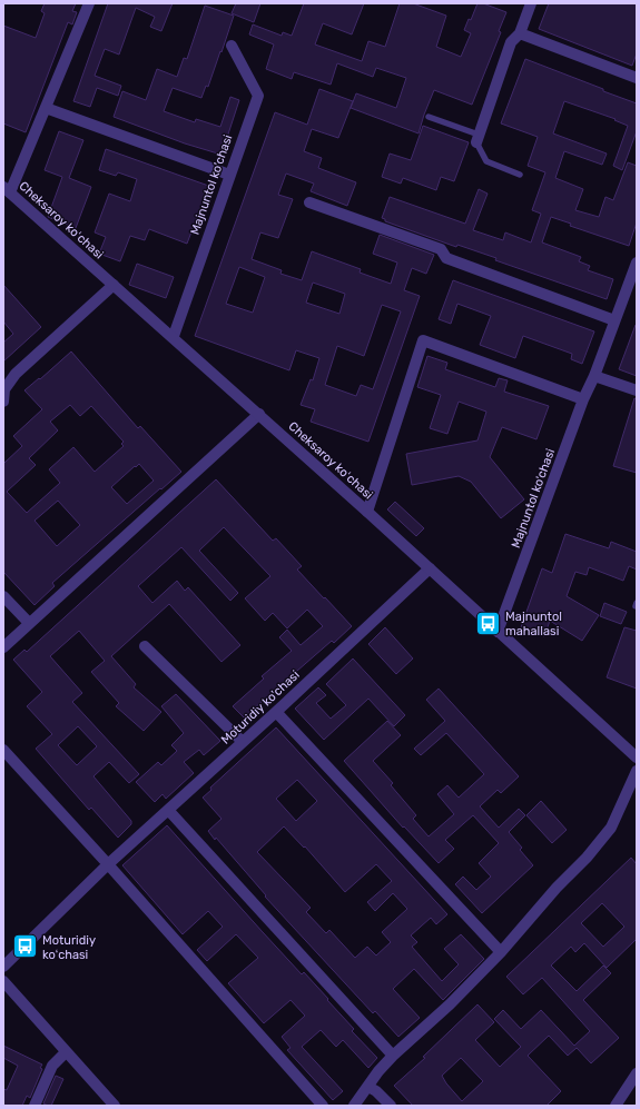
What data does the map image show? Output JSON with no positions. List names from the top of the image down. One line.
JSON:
{"streets":{"street":["Majnuntol ko'chasi","Cheksaroy koʻchasi","Moturidiy ko'chasi"]},"crossings":[["Majnuntol ko'chasi","Cheksaroy koʻchasi"],["Cheksaroy koʻchasi","Moturidiy ko'chasi"]],"places":{"bus stop":["Majnuntol mahallasi","Moturidiy koʻchasi"]}}
